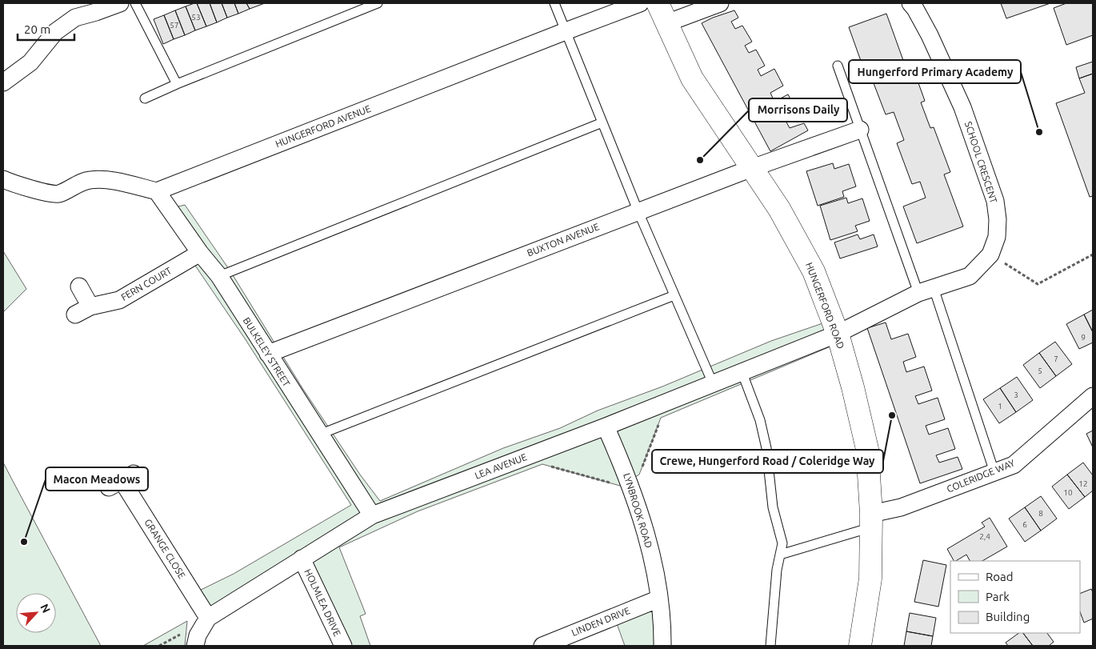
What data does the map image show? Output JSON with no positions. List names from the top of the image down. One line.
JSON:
{"streets":{"street":["HUNGERFORD AVENUE","SCHOOL CRESCENT","BUXTON AVENUE","FERN COURT","HUNGERFORD ROAD","BULKELEY STREET","LEA AVENUE","COLERIDGE WAY","LYNBROOK ROAD","GRANGE CLOSE","HOLMLEA DRIVE","LINDEN DRIVE"]},"crossings":[["HUNGERFORD AVENUE","BULKELEY STREET"],["SCHOOL CRESCENT","HUNGERFORD ROAD"],["SCHOOL CRESCENT","LEA AVENUE"],["BUXTON AVENUE","HUNGERFORD ROAD"],["BUXTON AVENUE","BULKELEY STREET"],["FERN COURT","BULKELEY STREET"],["HUNGERFORD ROAD","LEA AVENUE"],["HUNGERFORD ROAD","COLERIDGE WAY"],["BULKELEY STREET","LEA AVENUE"],["LEA AVENUE","LYNBROOK ROAD"],["LEA AVENUE","GRANGE CLOSE"],["LEA AVENUE","HOLMLEA DRIVE"],["LYNBROOK ROAD","LINDEN DRIVE"]],"places":["Hungerford Primary Academy","Morrisons Daily","Crewe, Hungerford Road / Coleridge Way","Macon Meadows"],"house_numbers":["53","57","9","7","5","3","1","12","10","8","6","2,4"],"legend":["Road","Park","Building"],"scale_bar":"20 m","north":"top right"}
